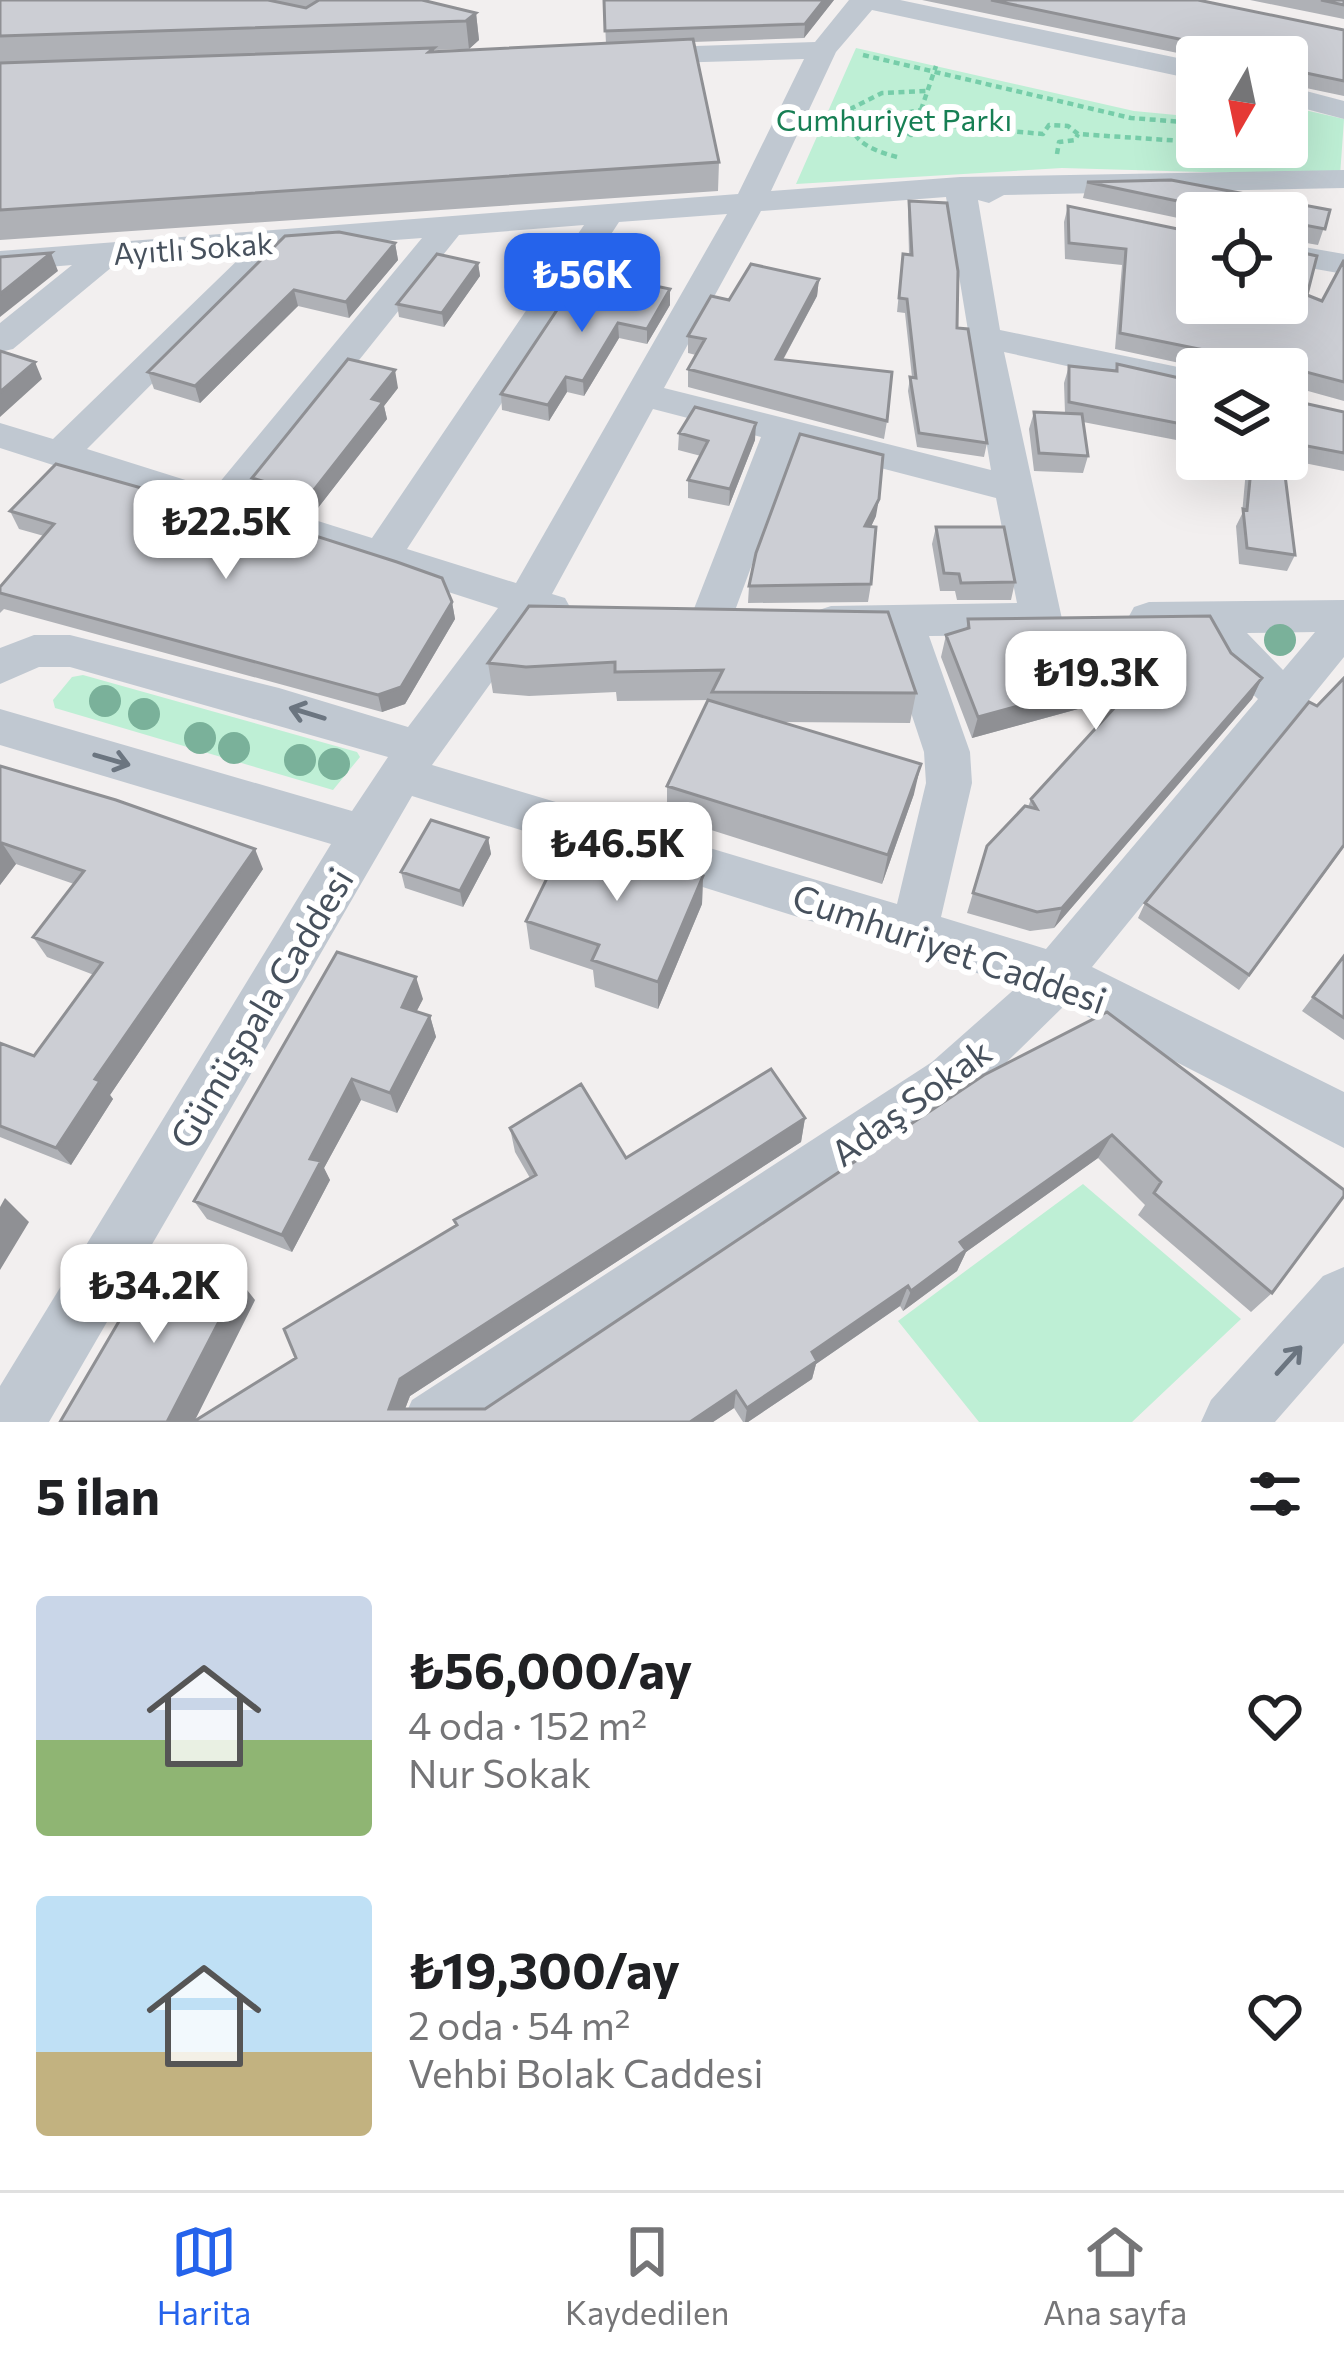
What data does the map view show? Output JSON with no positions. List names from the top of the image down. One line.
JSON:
{"streets":{"street":["Ayıtlı Sokak","Cumhuriyet Caddesi","Gümüşpala Caddesi","Adaş Sokak"]},"crossings":[["Ayıtlı Sokak","Gümüşpala Caddesi"],["Cumhuriyet Caddesi","Gümüşpala Caddesi"],["Cumhuriyet Caddesi","Adaş Sokak"]],"parks":["Cumhuriyet Parkı"],"north":"bottom","page":{"price":["₺56K","₺22.5K","₺19.3K","₺46.5K","₺34.2K"],"heading":"5 ilan","list":[{"name":"₺56,000/ay","note":"4 oda · 152 m² · Nur Sokak"},{"name":"₺19,300/ay","note":"2 oda · 54 m² · Vehbi Bolak Caddesi"}],"tabs":["Harita","Kaydedilen","Ana sayfa"]}}
